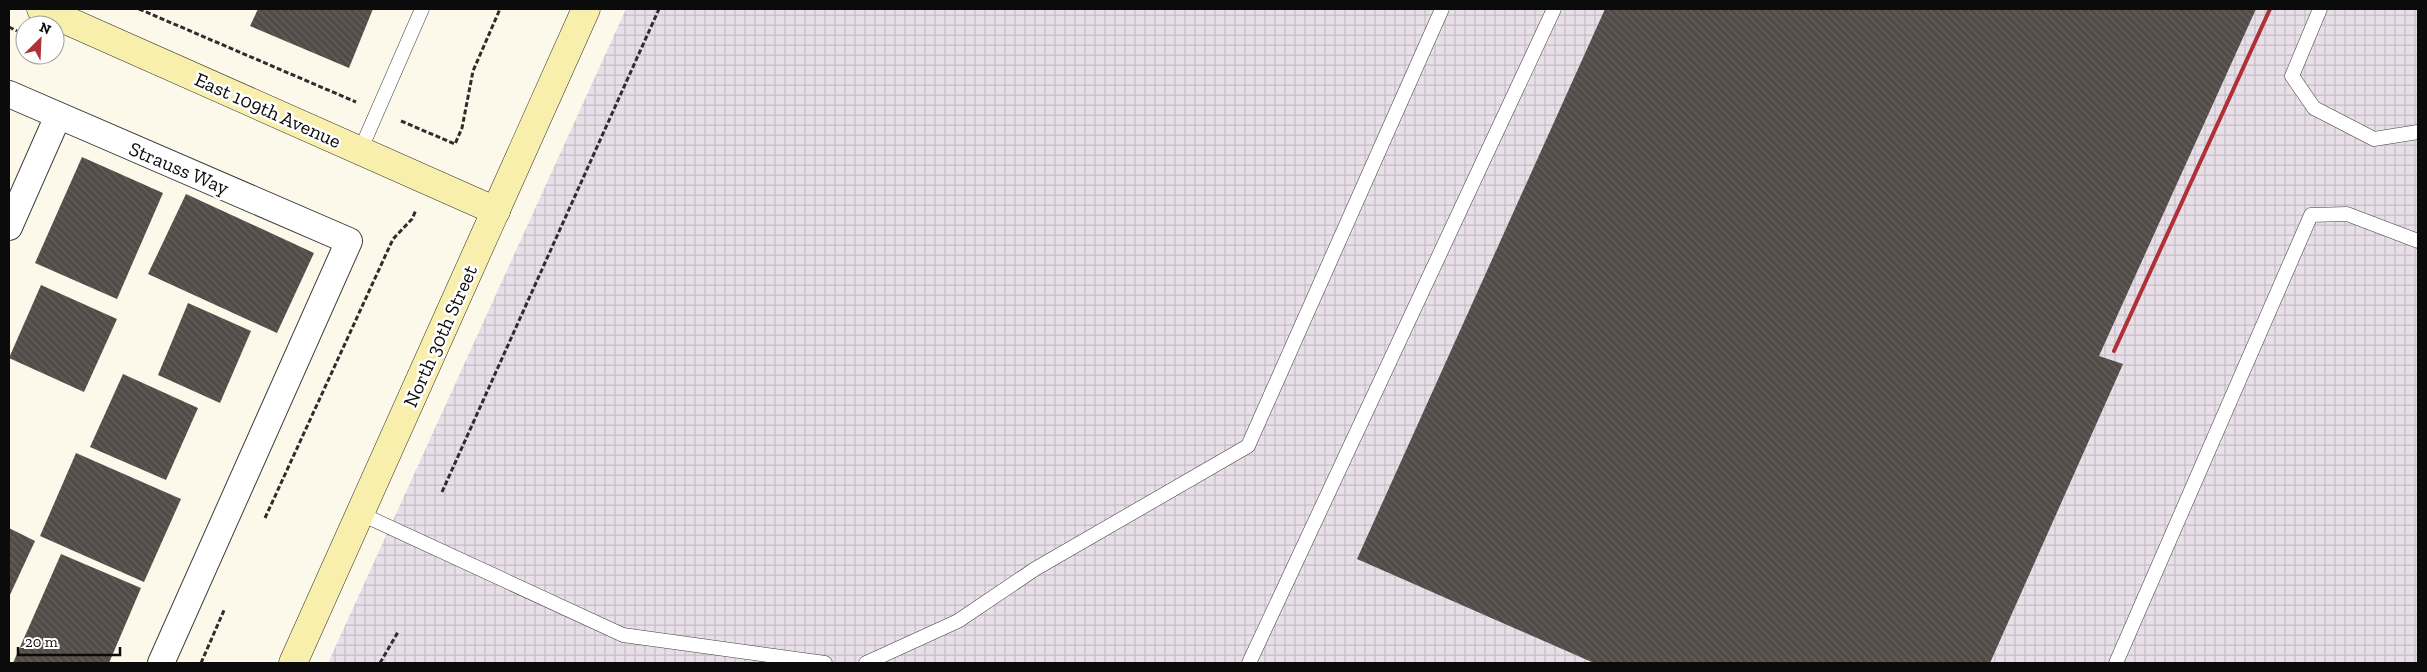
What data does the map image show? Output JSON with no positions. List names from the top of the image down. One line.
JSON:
{"streets":{"main road":["East 109th Avenue","North 30th Street"],"street":["Strauss Way"]},"crossings":[["East 109th Avenue","North 30th Street"]],"scale_bar":"20 m","north":"top right"}
